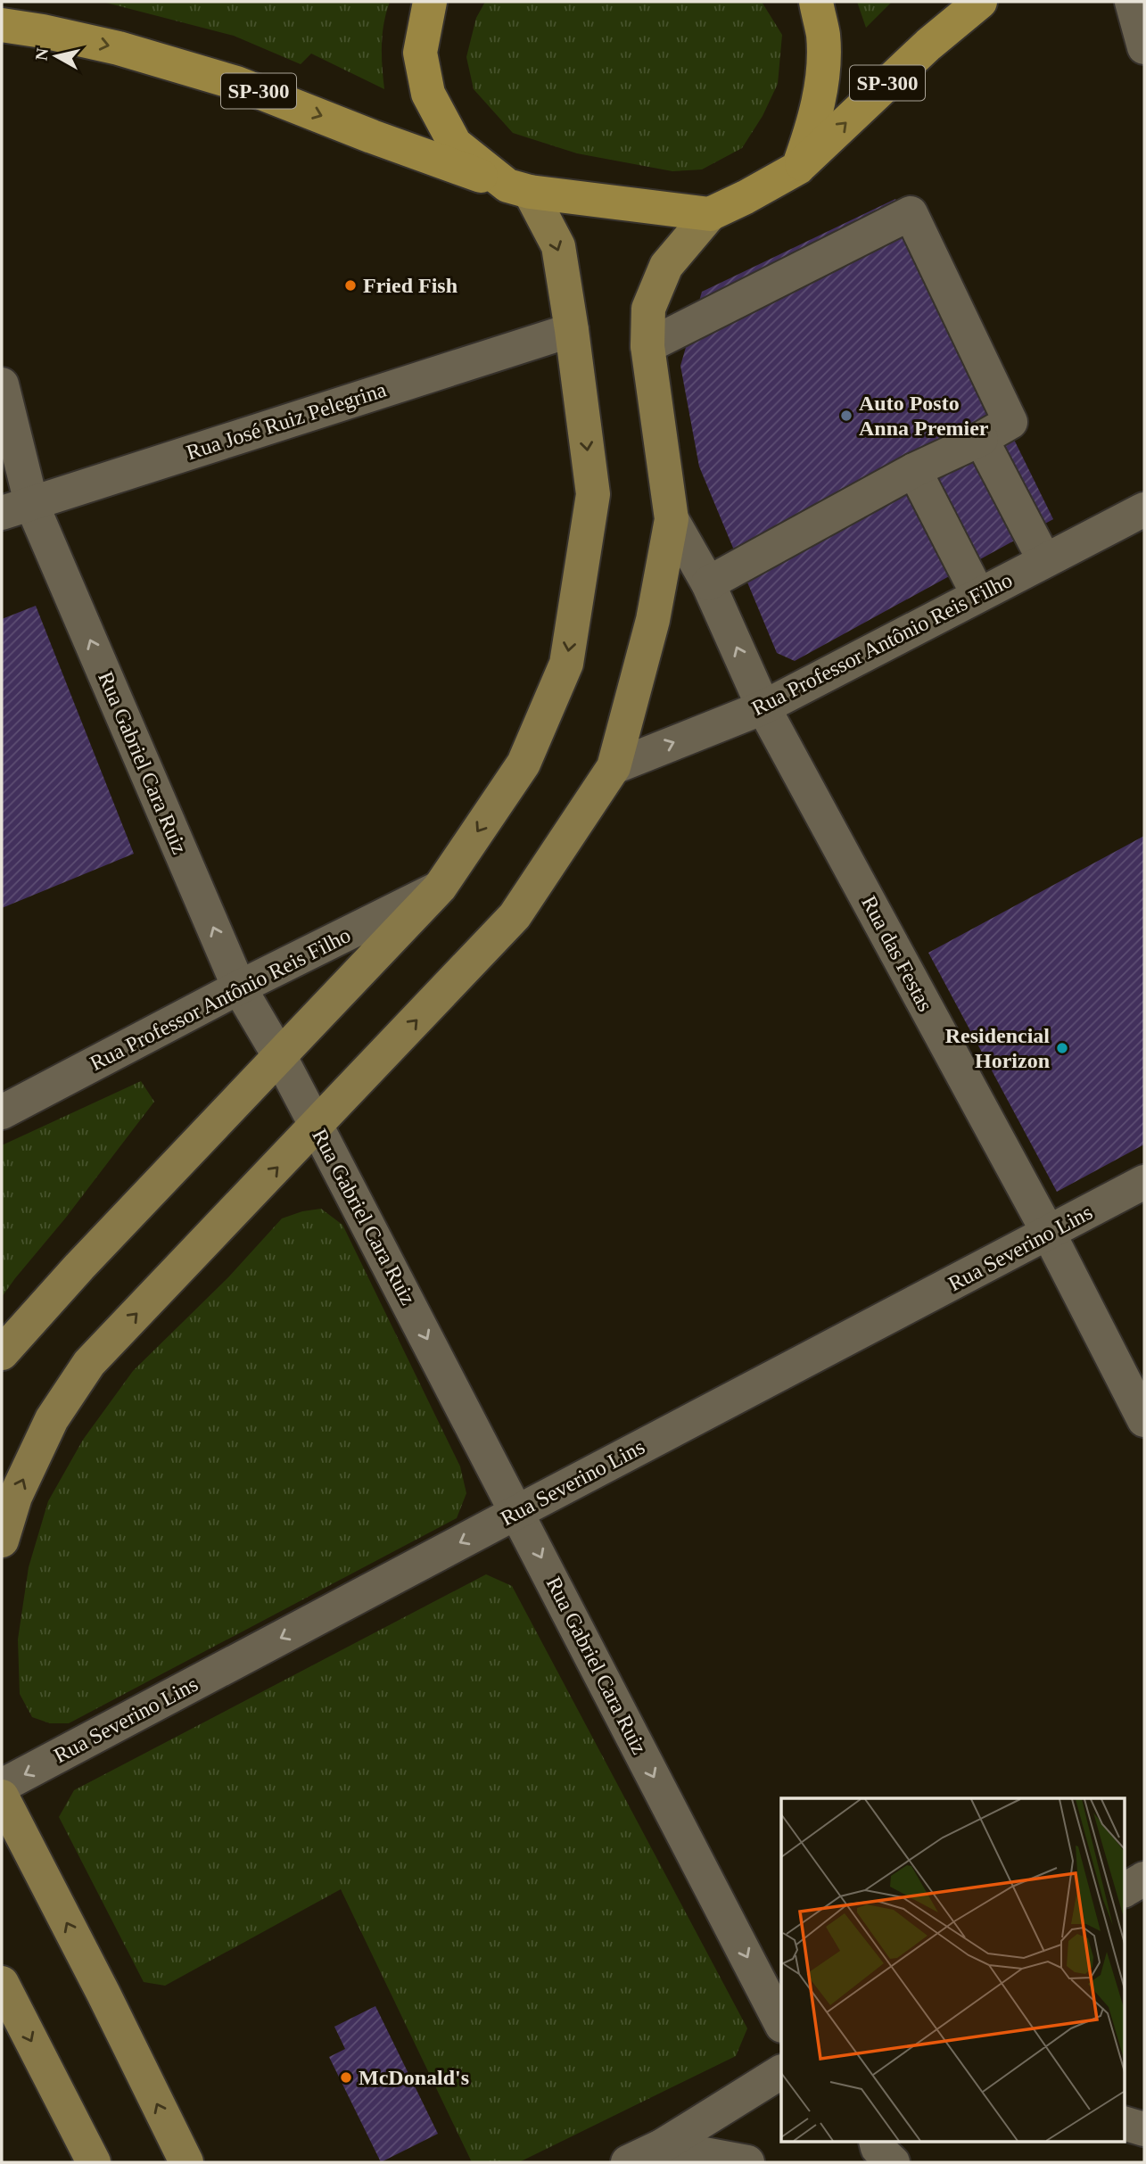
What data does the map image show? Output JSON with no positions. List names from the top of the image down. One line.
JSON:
{"streets":{"highway":["SP-300"],"street":["Rua José Ruiz Pelegrina","Rua Professor Antônio Reis Filho","Rua Gabriel Cara Ruiz","Rua das Festas","Rua Severino Lins"]},"crossings":[["Rua José Ruiz Pelegrina","Rua Gabriel Cara Ruiz"],["Rua Professor Antônio Reis Filho","Rua Gabriel Cara Ruiz"],["Rua Professor Antônio Reis Filho","Rua das Festas"],["Rua Gabriel Cara Ruiz","Rua Severino Lins"],["Rua das Festas","Rua Severino Lins"]],"one_way":["Rua Severino Lins"],"places":["Fried Fish","Auto Posto Anna Premier","Residencial Horizon","McDonald's"],"north":"left"}
